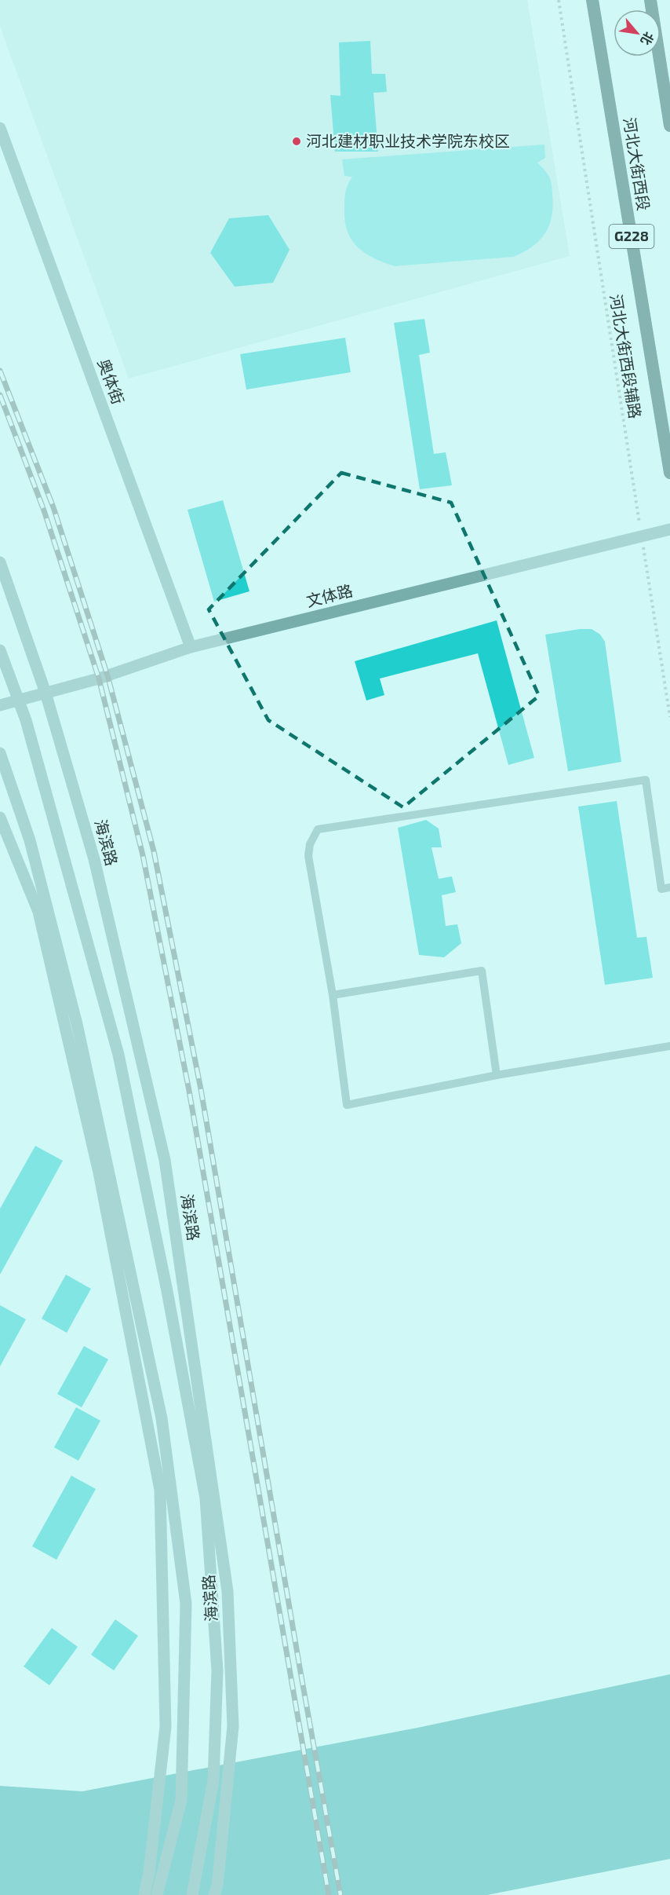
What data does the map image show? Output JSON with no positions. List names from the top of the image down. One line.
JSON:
{"streets":{"highway":["河北大街西段","G228"],"street":["奥体街","文体路","海滨路"],"path":["河北大街西段辅路"]},"crossings":[["河北大街西段辅路","文体路"],["奥体街","文体路"],["文体路","海滨路"]],"places":["河北建材职业技术学院东校区"],"north":"bottom right"}
